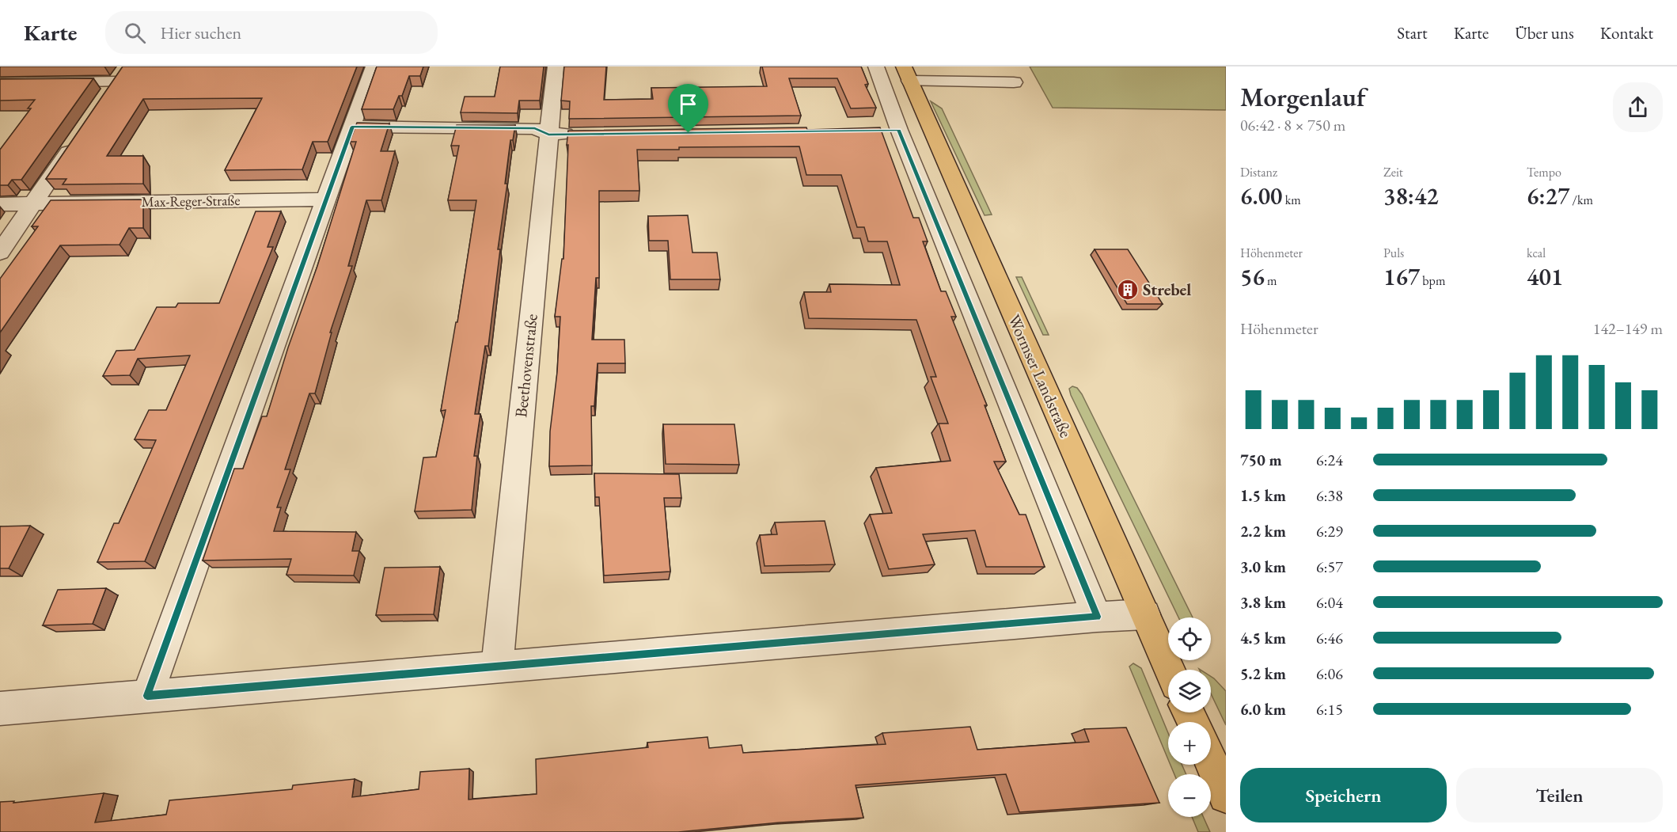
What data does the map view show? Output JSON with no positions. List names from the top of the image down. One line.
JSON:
{"streets":{"main road":["Wormser Landstraße"],"street":["Max-Reger-Straße","Beethovenstraße"]},"places":{"building":["Strebel"]},"page":{"header":"Karte","search":"Hier suchen","nav":["Start","Karte","Über uns","Kontakt"],"heading":["Morgenlauf","06:42 · 8 × 750 m"],"stats":[["Distanz","6.00 km"],["Zeit","38:42"],["Tempo","6:27 /km"],["Höhenmeter","56 m"],["Puls","167 bpm"],["kcal","401"]],"chart":["Höhenmeter","142–149 m"],"list":[{"name":"750 m","note":"6:24"},{"name":"1.5 km","note":"6:38"},{"name":"2.2 km","note":"6:29"},{"name":"3.0 km","note":"6:57"},{"name":"3.8 km","note":"6:04"},{"name":"4.5 km","note":"6:46"},{"name":"5.2 km","note":"6:06"},{"name":"6.0 km","note":"6:15"}],"map_buttons":["+","−"],"buttons":["Speichern","Teilen"]}}
